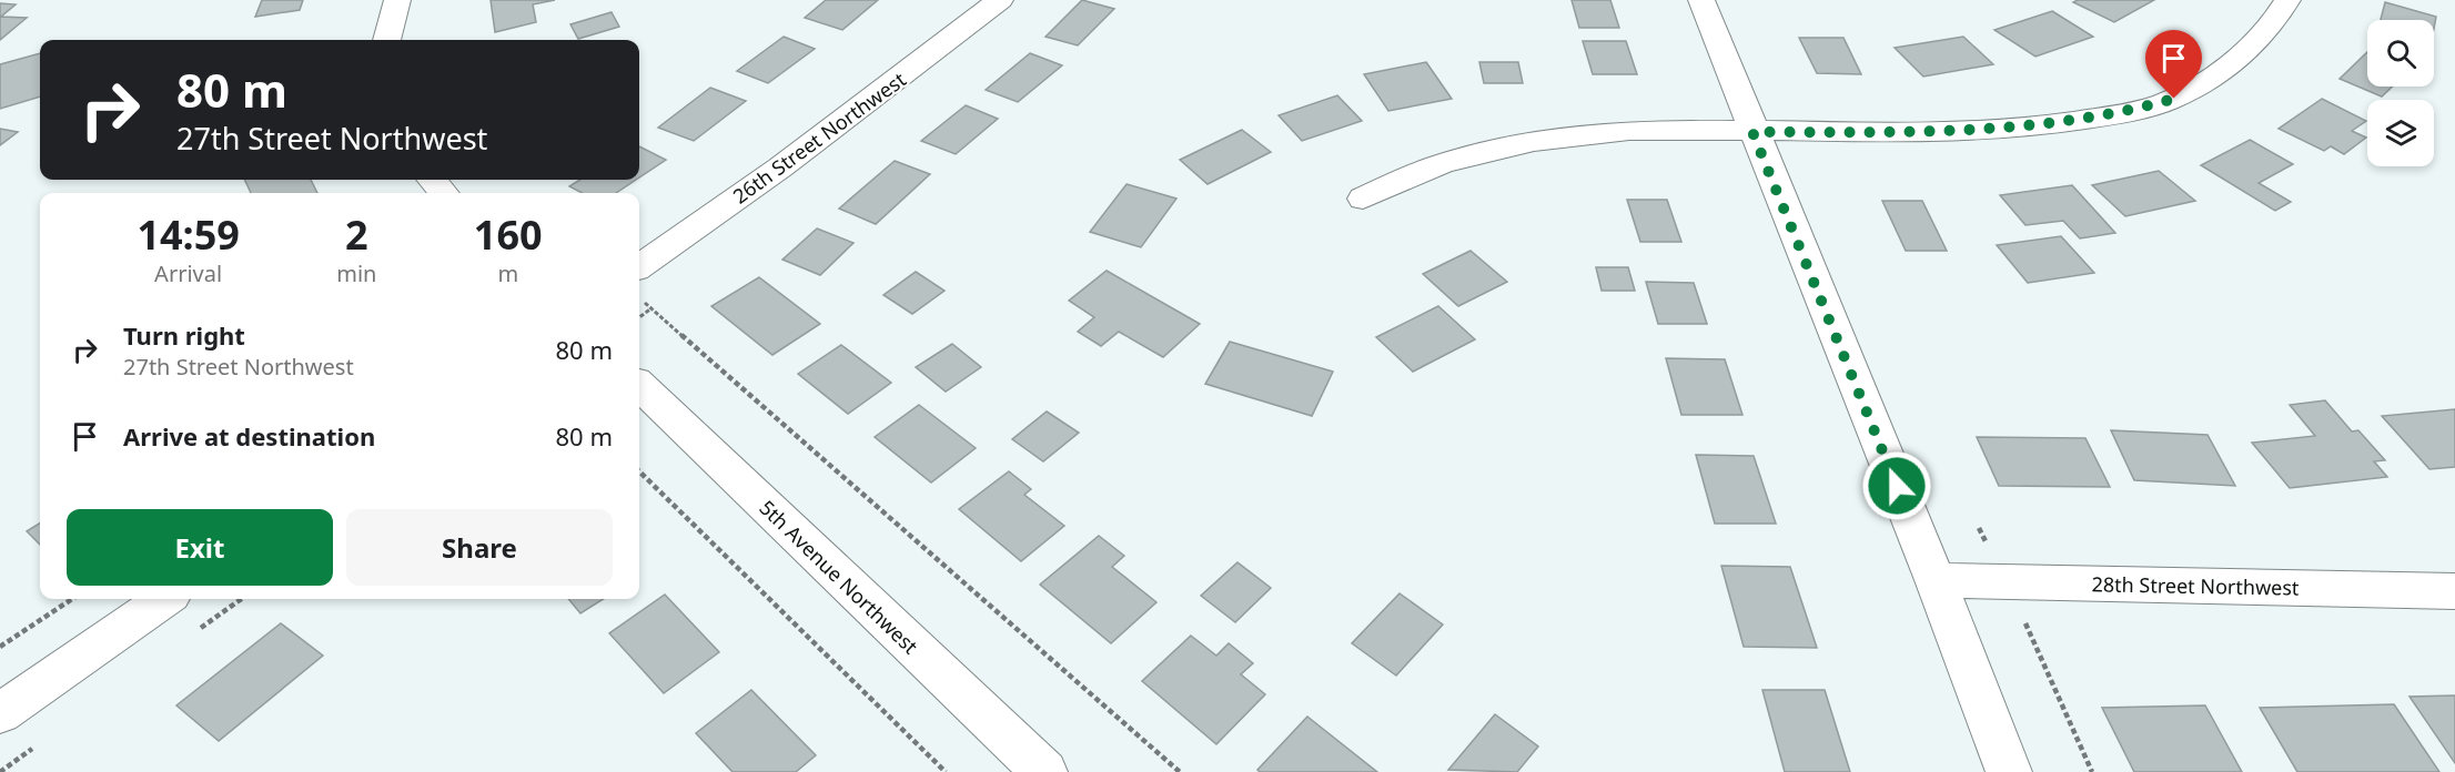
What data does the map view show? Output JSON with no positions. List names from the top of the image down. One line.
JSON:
{"streets":{"street":["26th Street Northwest","5th Avenue Northwest","28th Street Northwest"]},"page":{"turn":["80 m","27th Street Northwest"],"eta":["14:59","Arrival","2","min","160","m"],"list":[{"name":"Turn right","note":"27th Street Northwest","value":"80 m"},{"name":"Arrive at destination","value":"80 m"}],"buttons":["Exit","Share"]}}
